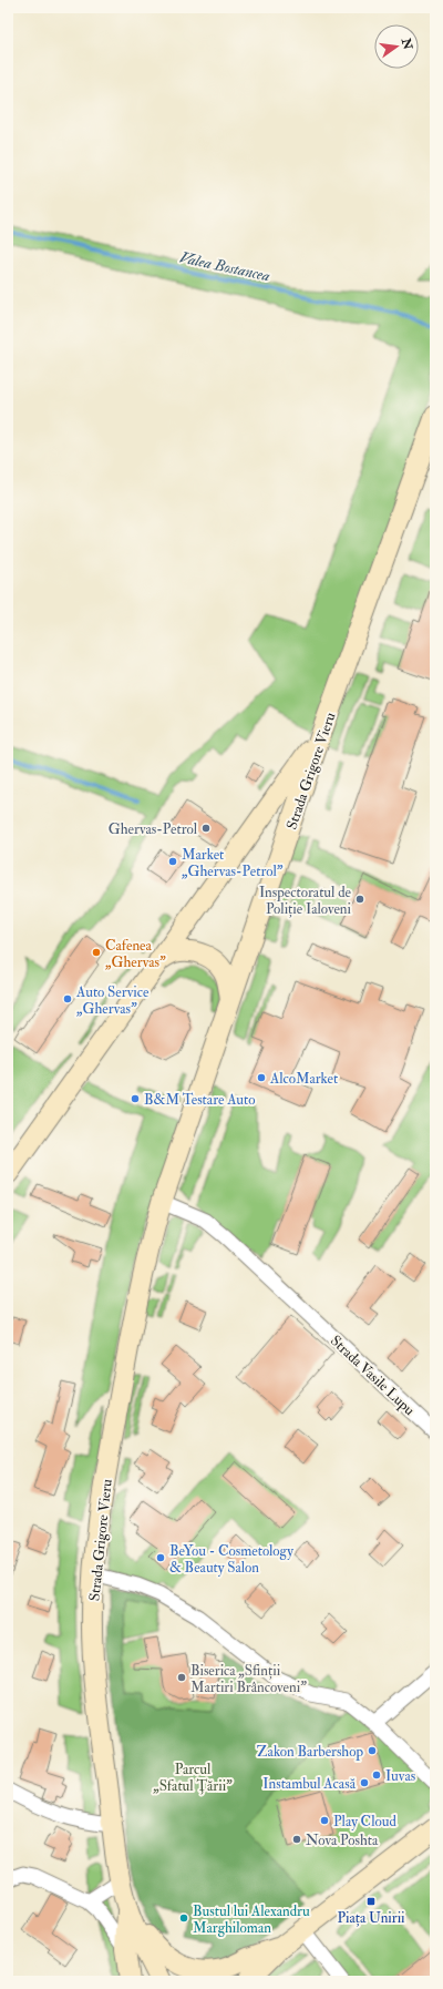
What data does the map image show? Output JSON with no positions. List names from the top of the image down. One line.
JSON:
{"streets":{"street":["Strada Grigore Vieru","Strada Vasile Lupu"]},"crossings":[["Strada Grigore Vieru","Strada Vasile Lupu"]],"water":["Valea Bostancea"],"parks":["Parcul „Sfatul Țării”"],"places":{"other":["Ghervas-Petrol","Market „Ghervas-Petrol”","Inspectoratul de Poliție Ialoveni","Cafenea „Ghervas”","Auto Service „Ghervas”","AlcoMarket","B&M Testare Auto","BeYou - Cosmetology & Beauty Salon","Biserica „Sfinții Martiri Brâncoveni”","Zakon Barbershop","Iuvas","Instambul Acasă","Play Cloud","Nova Poshta","Bustul lui Alexandru Marghiloman"],"transit":["Piața Unirii"]},"north":"right"}
